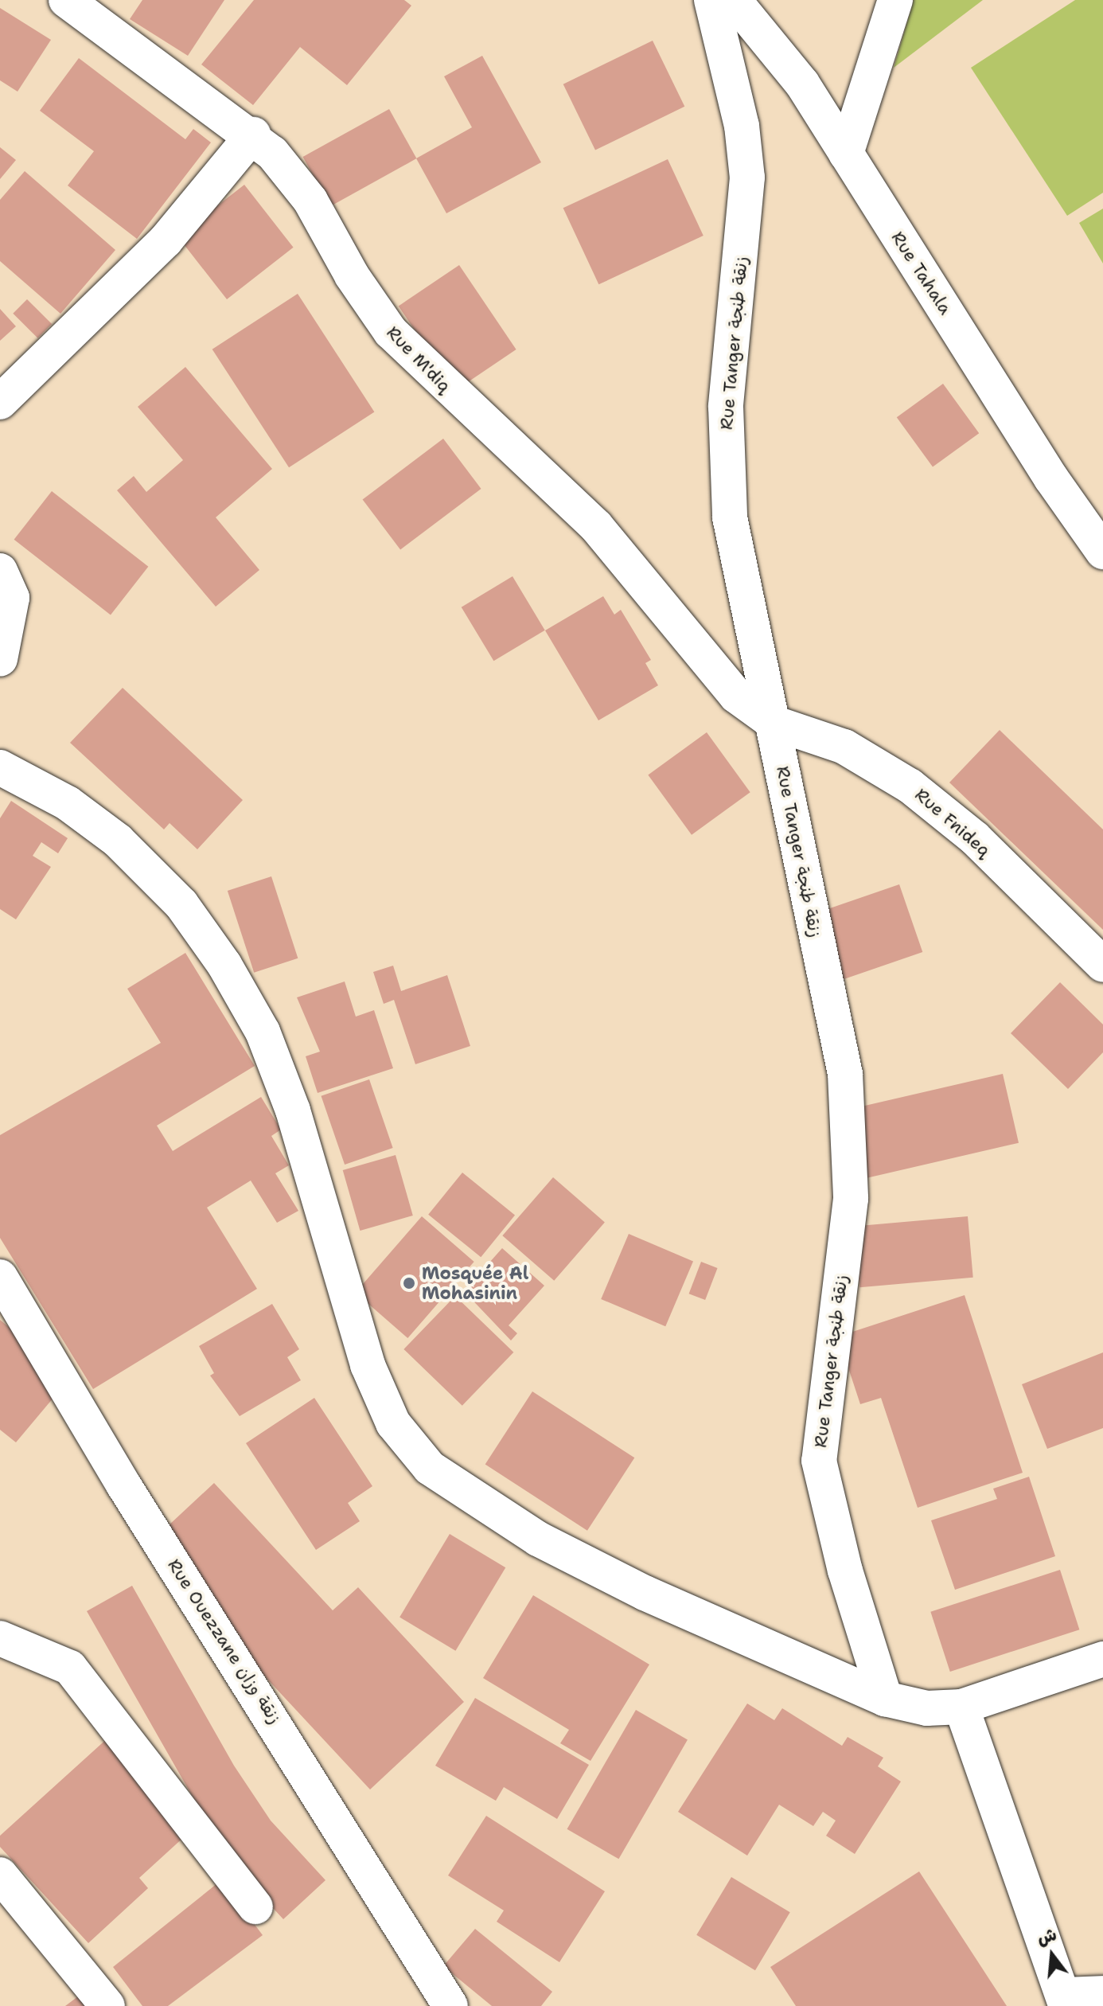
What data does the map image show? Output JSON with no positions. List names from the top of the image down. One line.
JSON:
{"streets":{"street":["Rue Tahala","Rue Tanger زنقة طنجة","Rue M'diq","Rue Fnideq","Rue Ouezzane زنقة وزان"]},"crossings":[["Rue Tanger زنقة طنجة","Rue M'diq"],["Rue Tanger زنقة طنجة","Rue Fnideq"],["Rue M'diq","Rue Fnideq"]],"places":["Mosquée Al Mohasinin"],"north":"top"}
